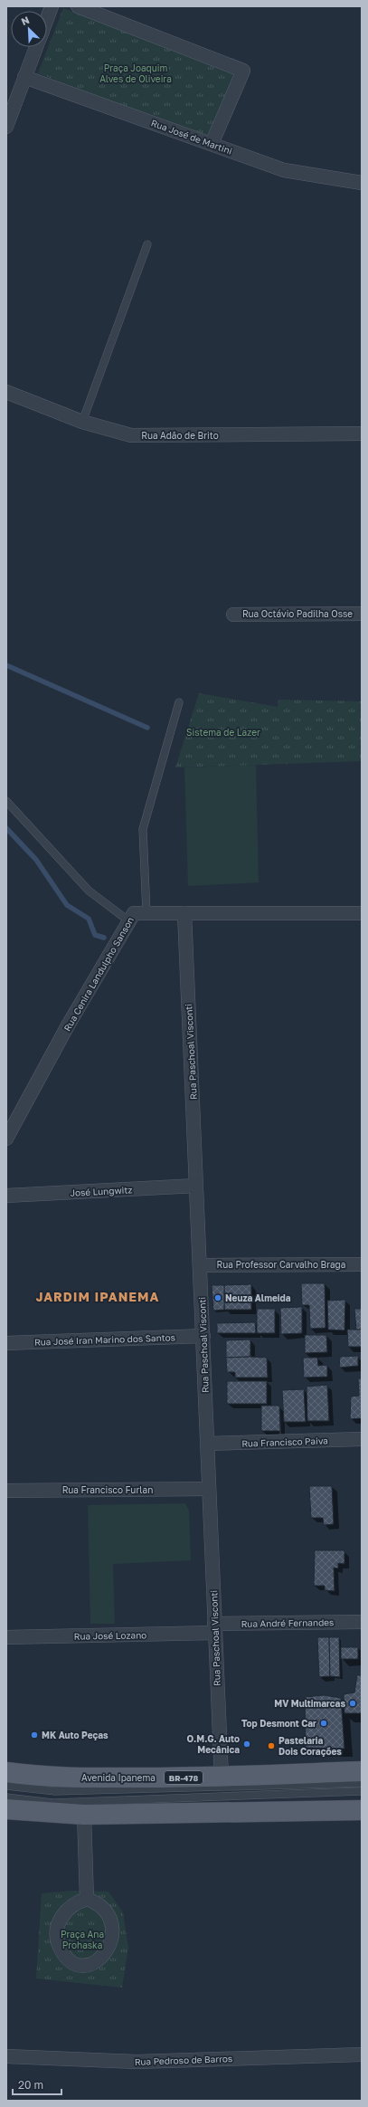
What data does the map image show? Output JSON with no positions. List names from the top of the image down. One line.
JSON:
{"streets":{"main road":["Avenida Ipanema","BR-478"],"street":["Rua José de Martini","Rua Adão de Brito","Rua Octávio Padilha Osse","Rua Cenira Landulpho Sanson","Rua Paschoal Visconti","José Lungwitz","Rua Professor Carvalho Braga","Rua José Iran Marino dos Santos","Rua Francisco Paiva","Rua Francisco Furlan","Rua André Fernandes","Rua José Lozano","Rua Pedroso de Barros"]},"crossings":[["Rua Cenira Landulpho Sanson","Rua Paschoal Visconti"],["Rua Paschoal Visconti","José Lungwitz"],["Rua Paschoal Visconti","Rua Professor Carvalho Braga"],["Rua Paschoal Visconti","Rua José Iran Marino dos Santos"],["Rua Paschoal Visconti","Rua Francisco Paiva"],["Rua Paschoal Visconti","Rua Francisco Furlan"],["Rua Paschoal Visconti","Rua André Fernandes"],["Rua Paschoal Visconti","Rua José Lozano"],["Rua Paschoal Visconti","Avenida Ipanema"],["Rua André Fernandes","Rua José Lozano"]],"districts":["JARDIM IPANEMA"],"parks":["Praça Joaquim Alves de Oliveira","Sistema de Lazer","Praça Ana Prohaska"],"places":["Neuza Almeida","MV Multimarcas","Top Desmont Car","MK Auto Peças","O.M.G. Auto Mecânica","Pastelaria Dois Corações"],"scale_bar":"20 m","north":"top left"}
